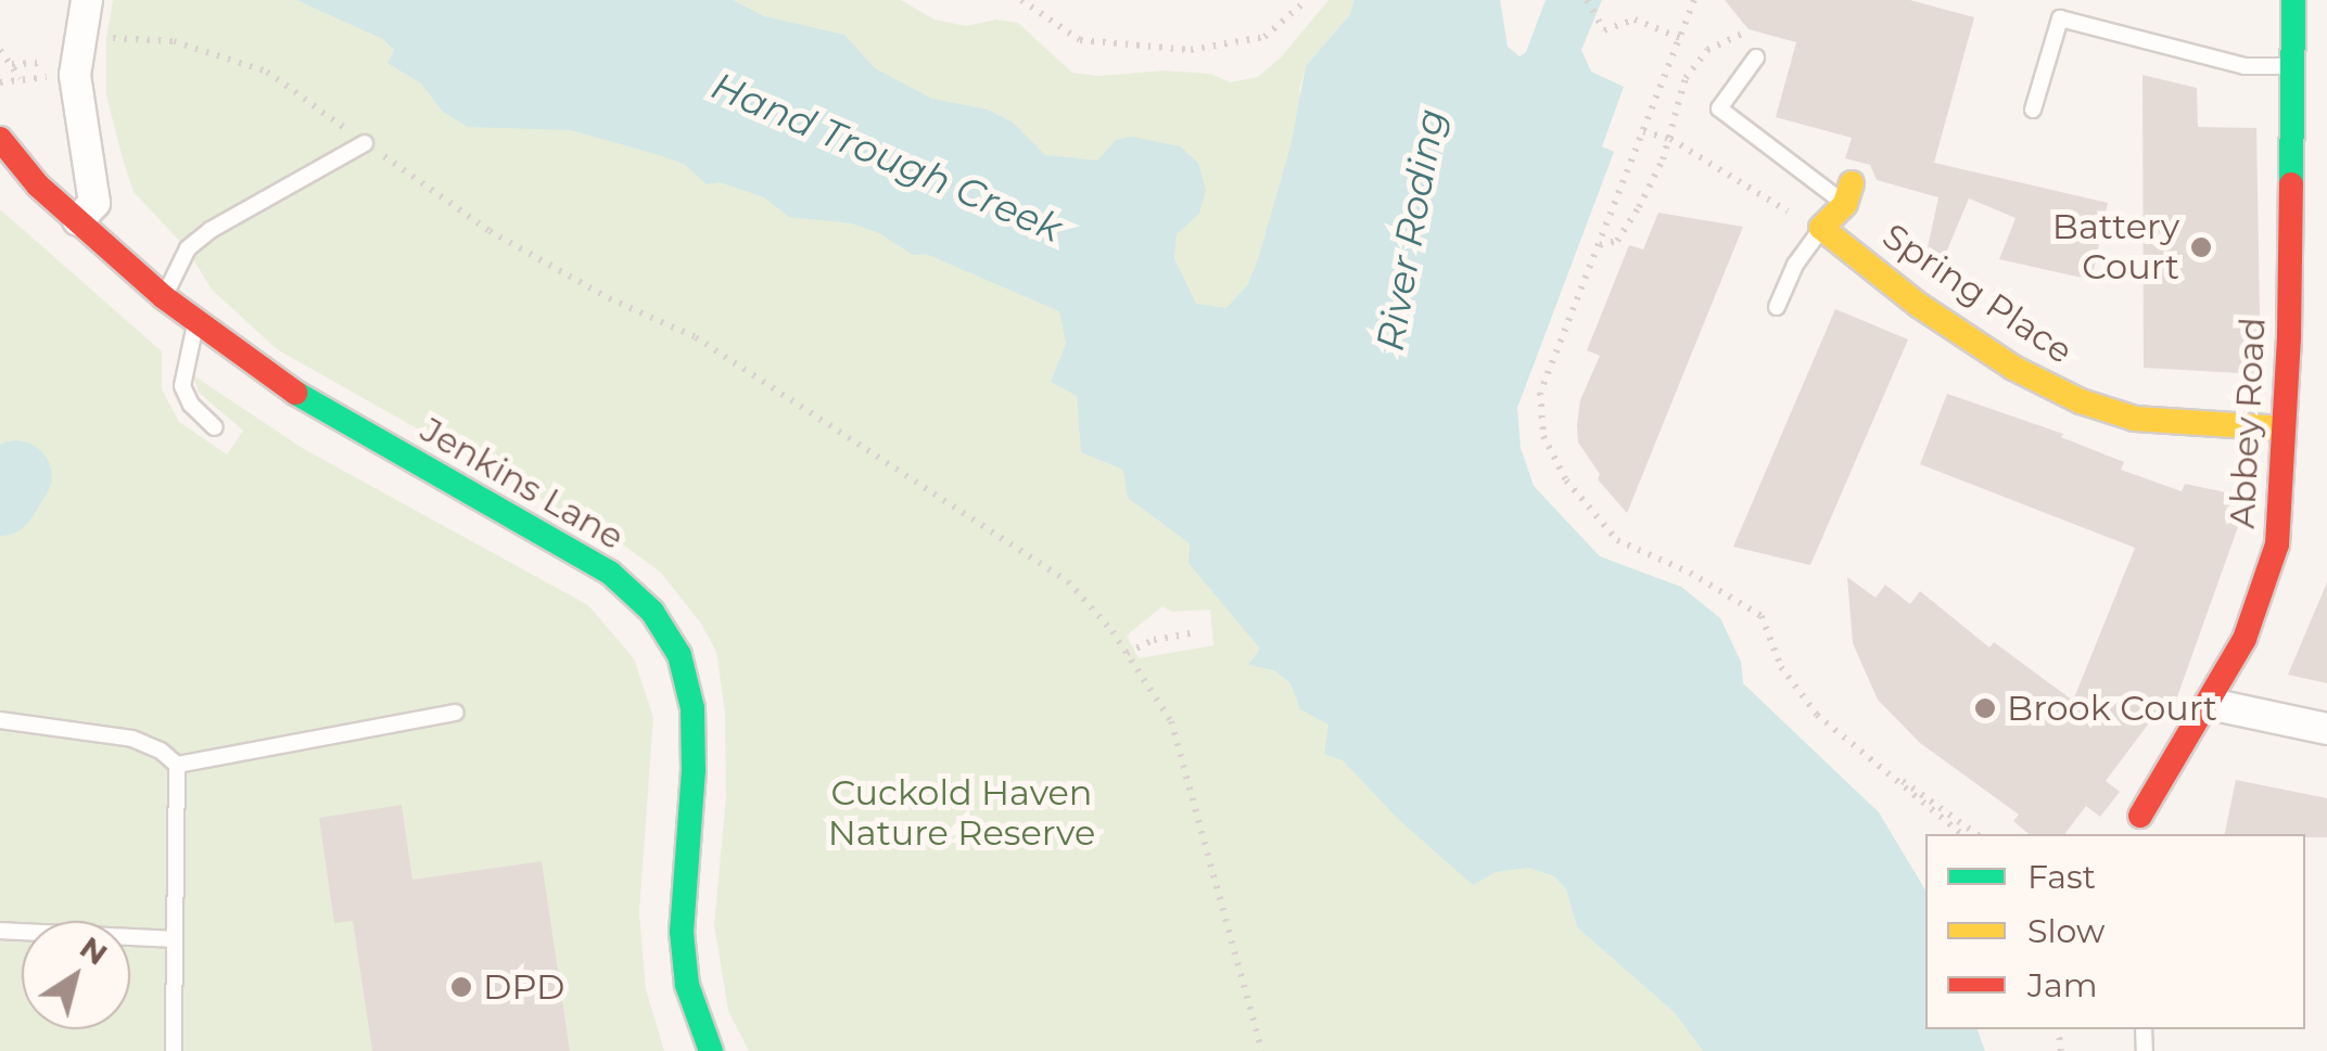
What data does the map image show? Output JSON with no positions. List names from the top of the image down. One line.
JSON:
{"streets":{"street":["Spring Place","Abbey Road","Jenkins Lane"]},"crossings":[["Spring Place","Abbey Road"]],"water":["Hand Trough Creek","River Roding"],"parks":["Cuckold Haven Nature Reserve"],"places":["Battery Court","Brook Court","DPD"],"legend":["Fast","Slow","Jam"],"north":"top right"}
